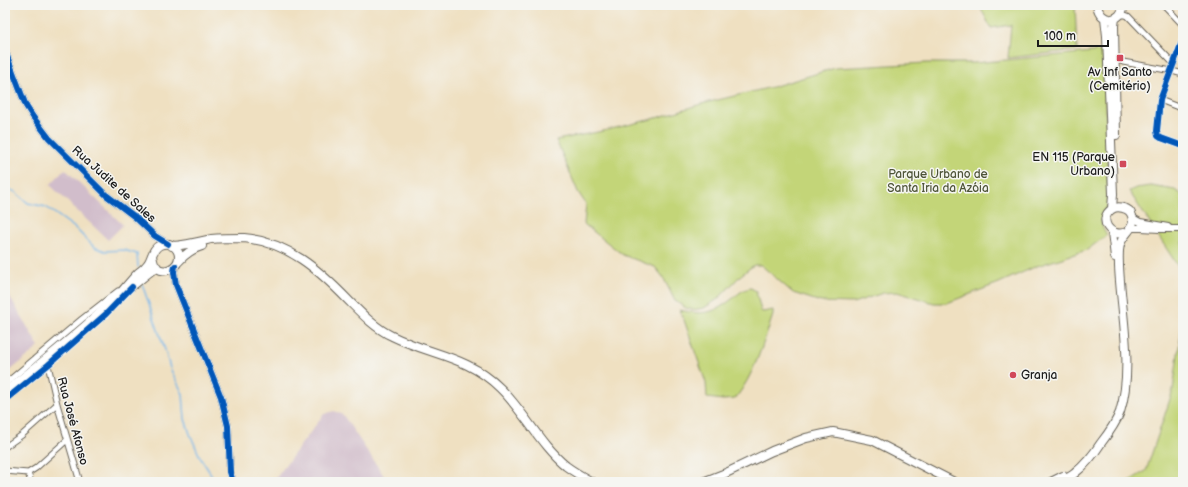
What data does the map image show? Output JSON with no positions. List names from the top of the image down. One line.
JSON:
{"streets":{"street":["Rua Judite de Sales","Rua José Afonso"]},"parks":["Parque Urbano de Santa Iria da Azóia"],"places":{"transit":["Av Inf Santo (Cemitério)","EN 115 (Parque Urbano)"],"other":["Granja"]},"scale_bar":"100 m"}
